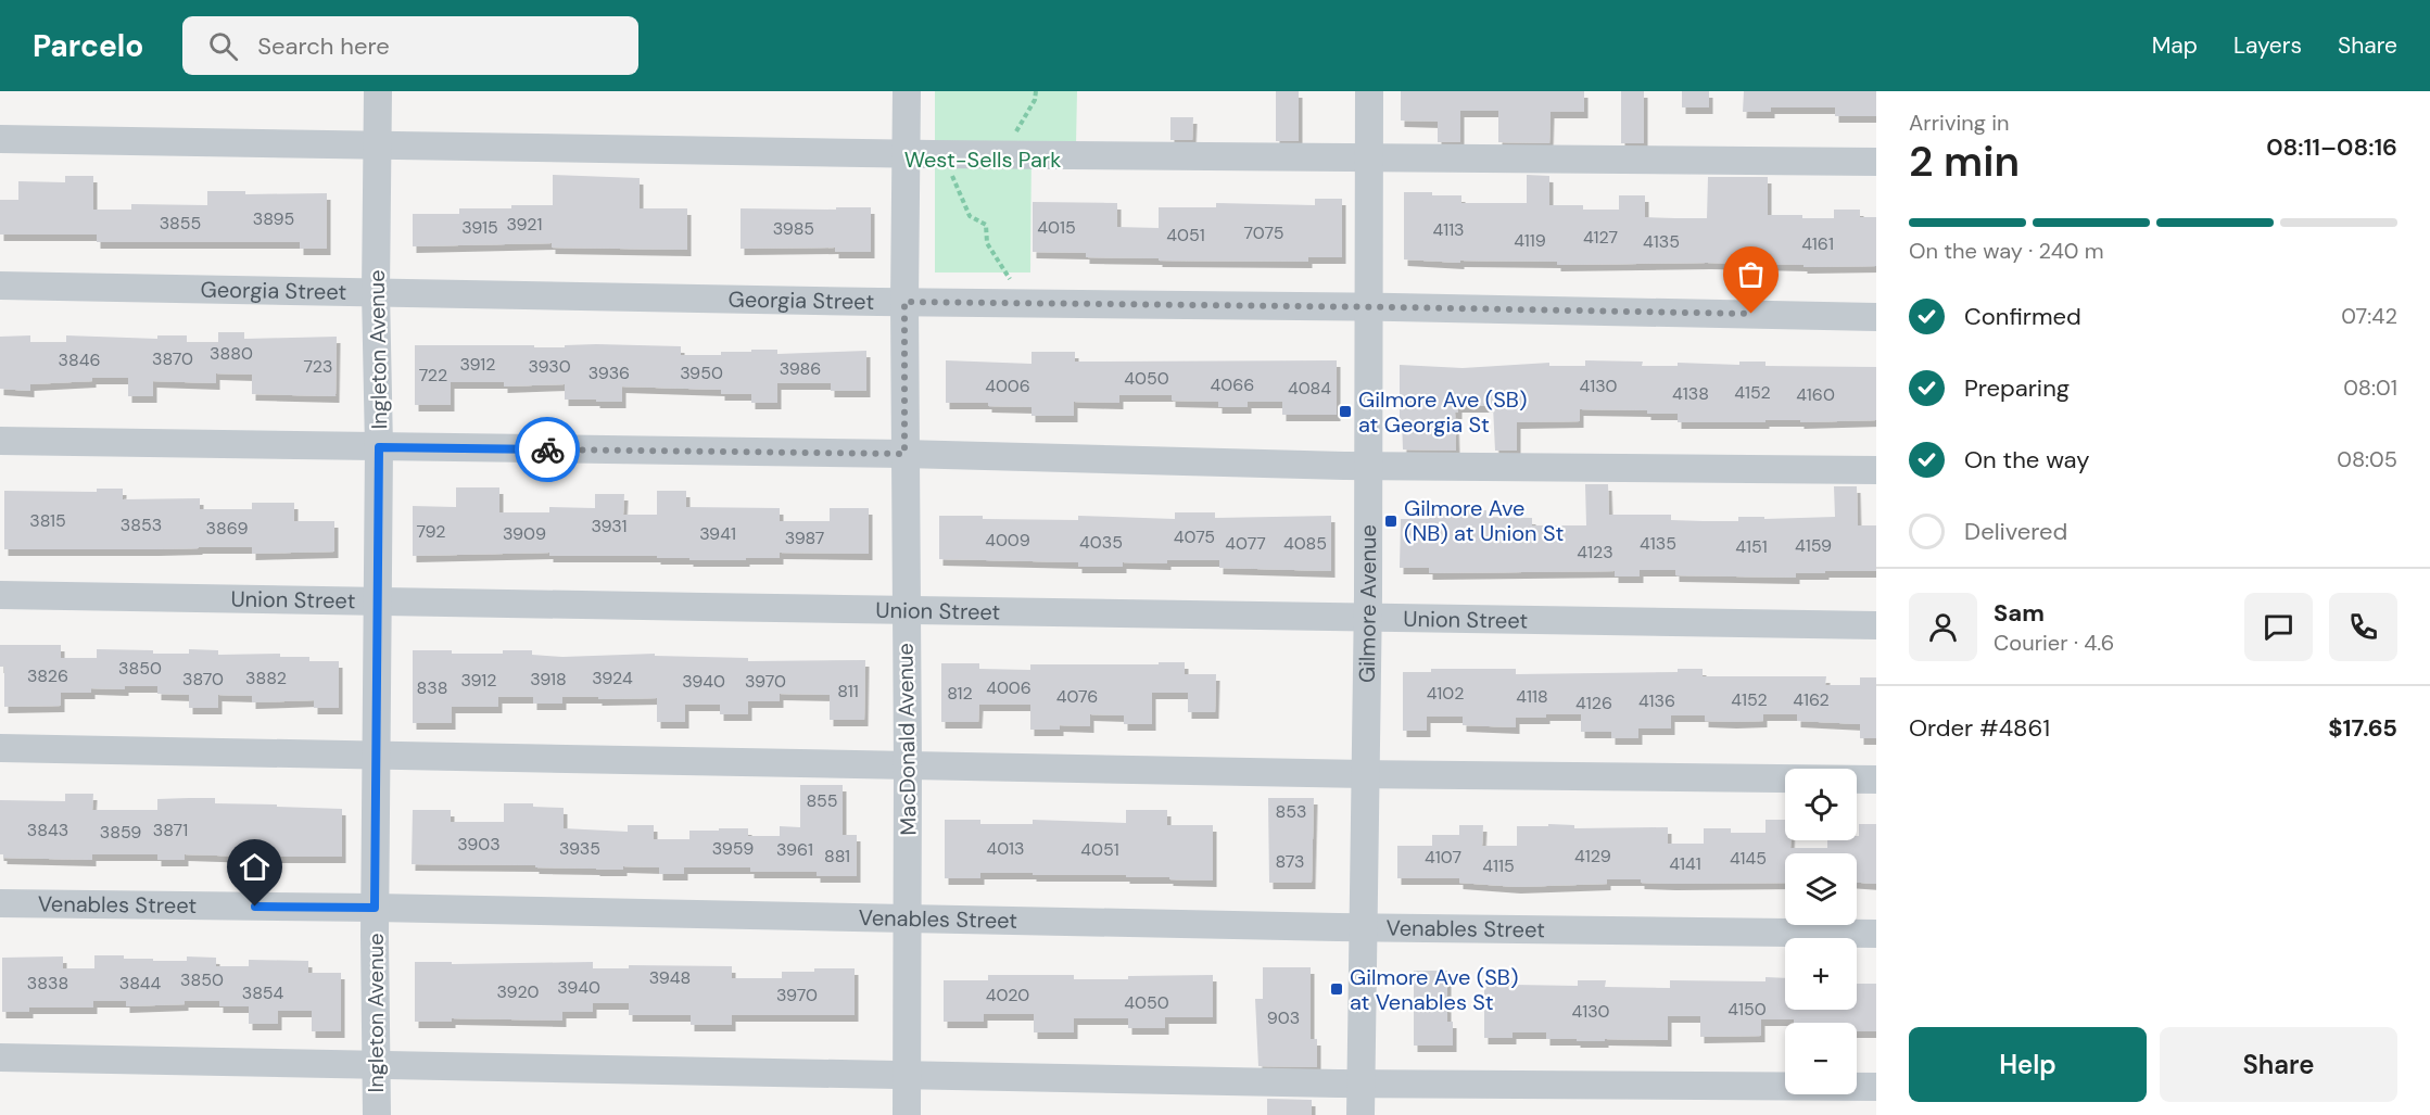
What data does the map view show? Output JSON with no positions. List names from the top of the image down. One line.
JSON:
{"streets":{"street":["Georgia Street","Ingleton Avenue","Union Street","Gilmore Avenue","MacDonald Avenue","Venables Street"]},"crossings":[["Georgia Street","Ingleton Avenue"],["Georgia Street","Gilmore Avenue"],["Georgia Street","MacDonald Avenue"],["Ingleton Avenue","Union Street"],["Ingleton Avenue","Venables Street"],["Union Street","Gilmore Avenue"],["Union Street","MacDonald Avenue"],["Gilmore Avenue","Venables Street"],["MacDonald Avenue","Venables Street"]],"parks":["West-Sells Park"],"places":{"transit":["Gilmore Ave (SB) at Georgia St","Gilmore Ave (NB) at Union St","Gilmore Ave (SB) at Venables St"]},"house_numbers":["3895","3855","3921","3915","4015","3985","4113","7075","4051","4127","4119","4135","4161","3880","3870","3846","3912","723","3930","3986","3936","3950","722","4050","4066","4006","4130","4084","4152","4138","4160","3815","3853","3931","3869","792","3909","3941","4075","3987","4009","4035","4077","4085","4135","4159","4151","4123","3850","3826","3882","3924","3870","3918","3912","3940","3970","838","4006","811","812","4102","4076","4118","4152","4162","4136","4126","855","853","3843","3871","3859","3903","3935","3959","4013","3961","4051","881","4129","4107","4145","873","4141","4115","3948","3850","3838","3844","3940","3920","3854","3970","4020","4050","4150","4130","903"],"page":{"header":"Parcelo","search":"Search here","nav":["Map","Layers","Share"],"heading":["2 min","Arriving in","08:11–08:16"],"panel":["Sam","Courier · 4.6","Order #4861","$17.65"],"bar":"On the way · 240 m","list":[["Confirmed","07:42"],["Preparing","08:01"],["On the way","08:05"],"Delivered"],"map_buttons":["+","−"],"buttons":["Help","Share"]}}
